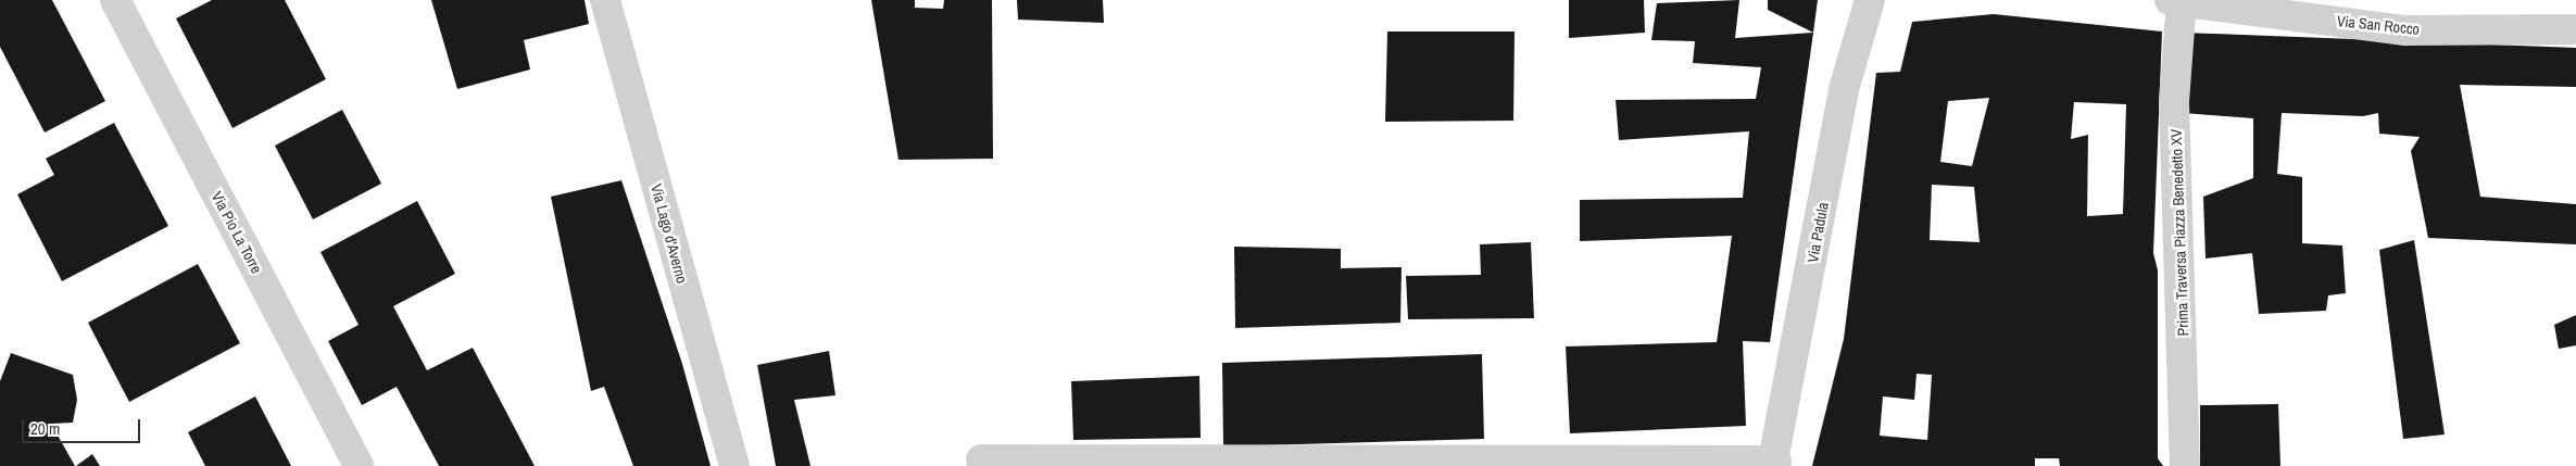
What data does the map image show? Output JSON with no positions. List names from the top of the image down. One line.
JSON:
{"streets":{"street":["Via San Rocco","Via Pio La Torre","Via Padula","Prima Traversa Piazza Benedetto XV","Via Lago d'Averno"]},"crossings":[["Via San Rocco","Prima Traversa Piazza Benedetto XV"]],"scale_bar":"20 m"}
